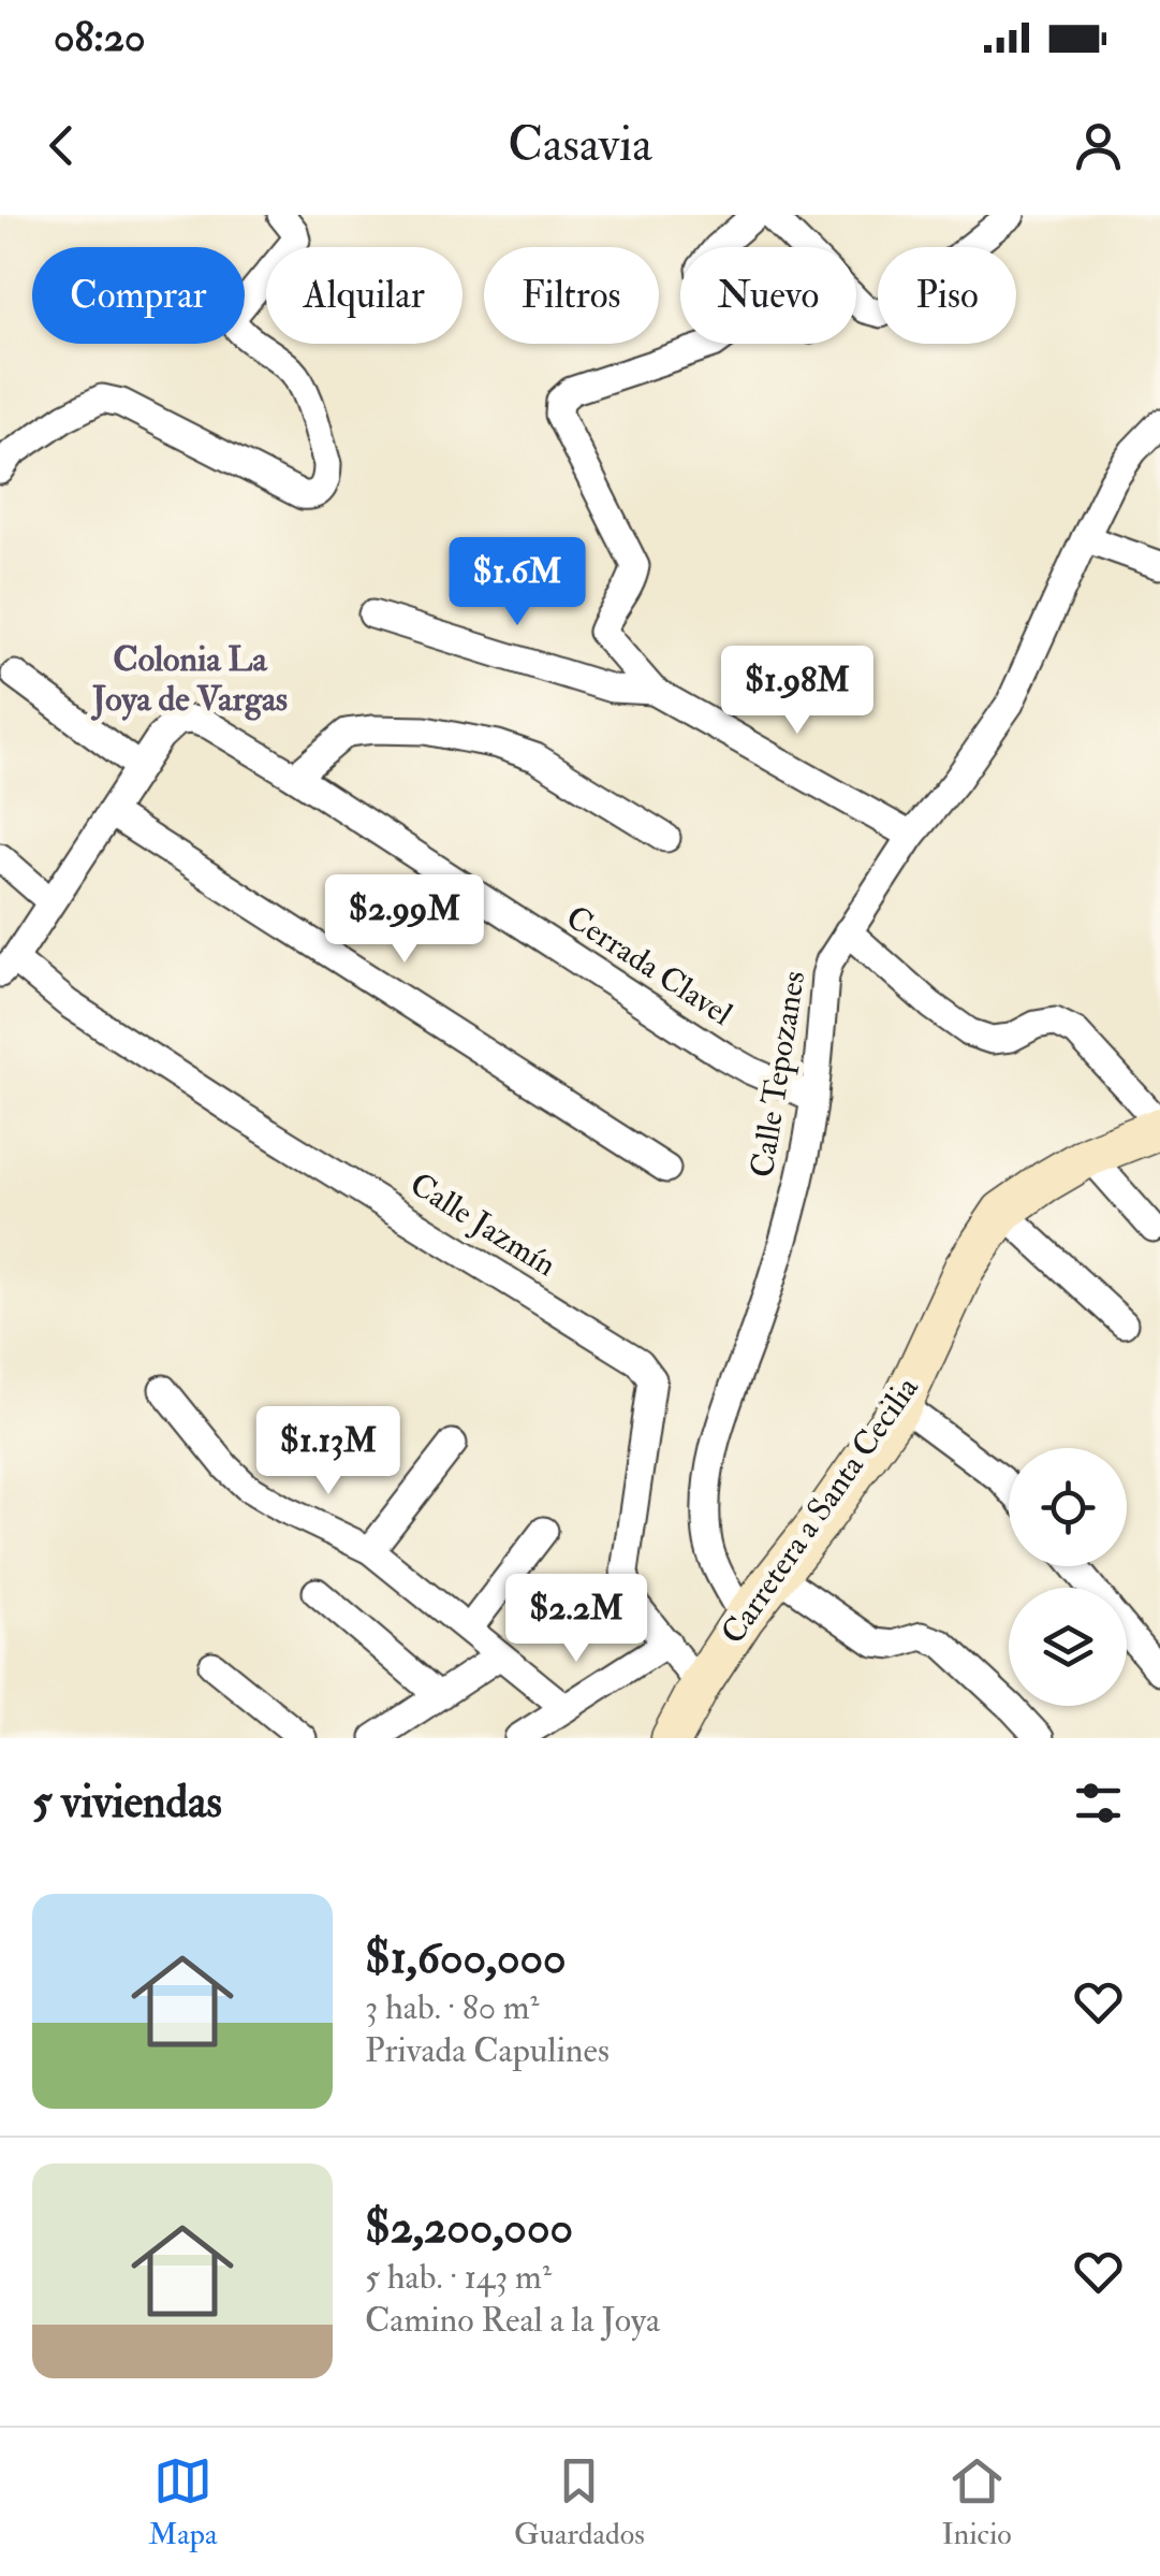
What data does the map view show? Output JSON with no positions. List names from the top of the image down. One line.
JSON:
{"streets":{"main road":["Carretera a Santa Cecilia"],"street":["Cerrada Clavel","Calle Tepozanes","Calle Jazmín"]},"crossings":[["Cerrada Clavel","Calle Tepozanes"],["Calle Tepozanes","Carretera a Santa Cecilia"],["Calle Jazmín","Carretera a Santa Cecilia"]],"districts":["Colonia La Joya de Vargas"],"page":{"status":"08:20","header":"Casavia","chip":["Comprar","Alquilar","Filtros","Nuevo","Piso"],"price":["$1.6M","$1.98M","$2.99M","$1.13M","$2.2M"],"heading":"5 viviendas","list":[{"name":"$1,600,000","note":"3 hab. · 80 m² · Privada Capulines"},{"name":"$2,200,000","note":"5 hab. · 143 m² · Camino Real a la Joya"}],"tabs":["Mapa","Guardados","Inicio"]}}
